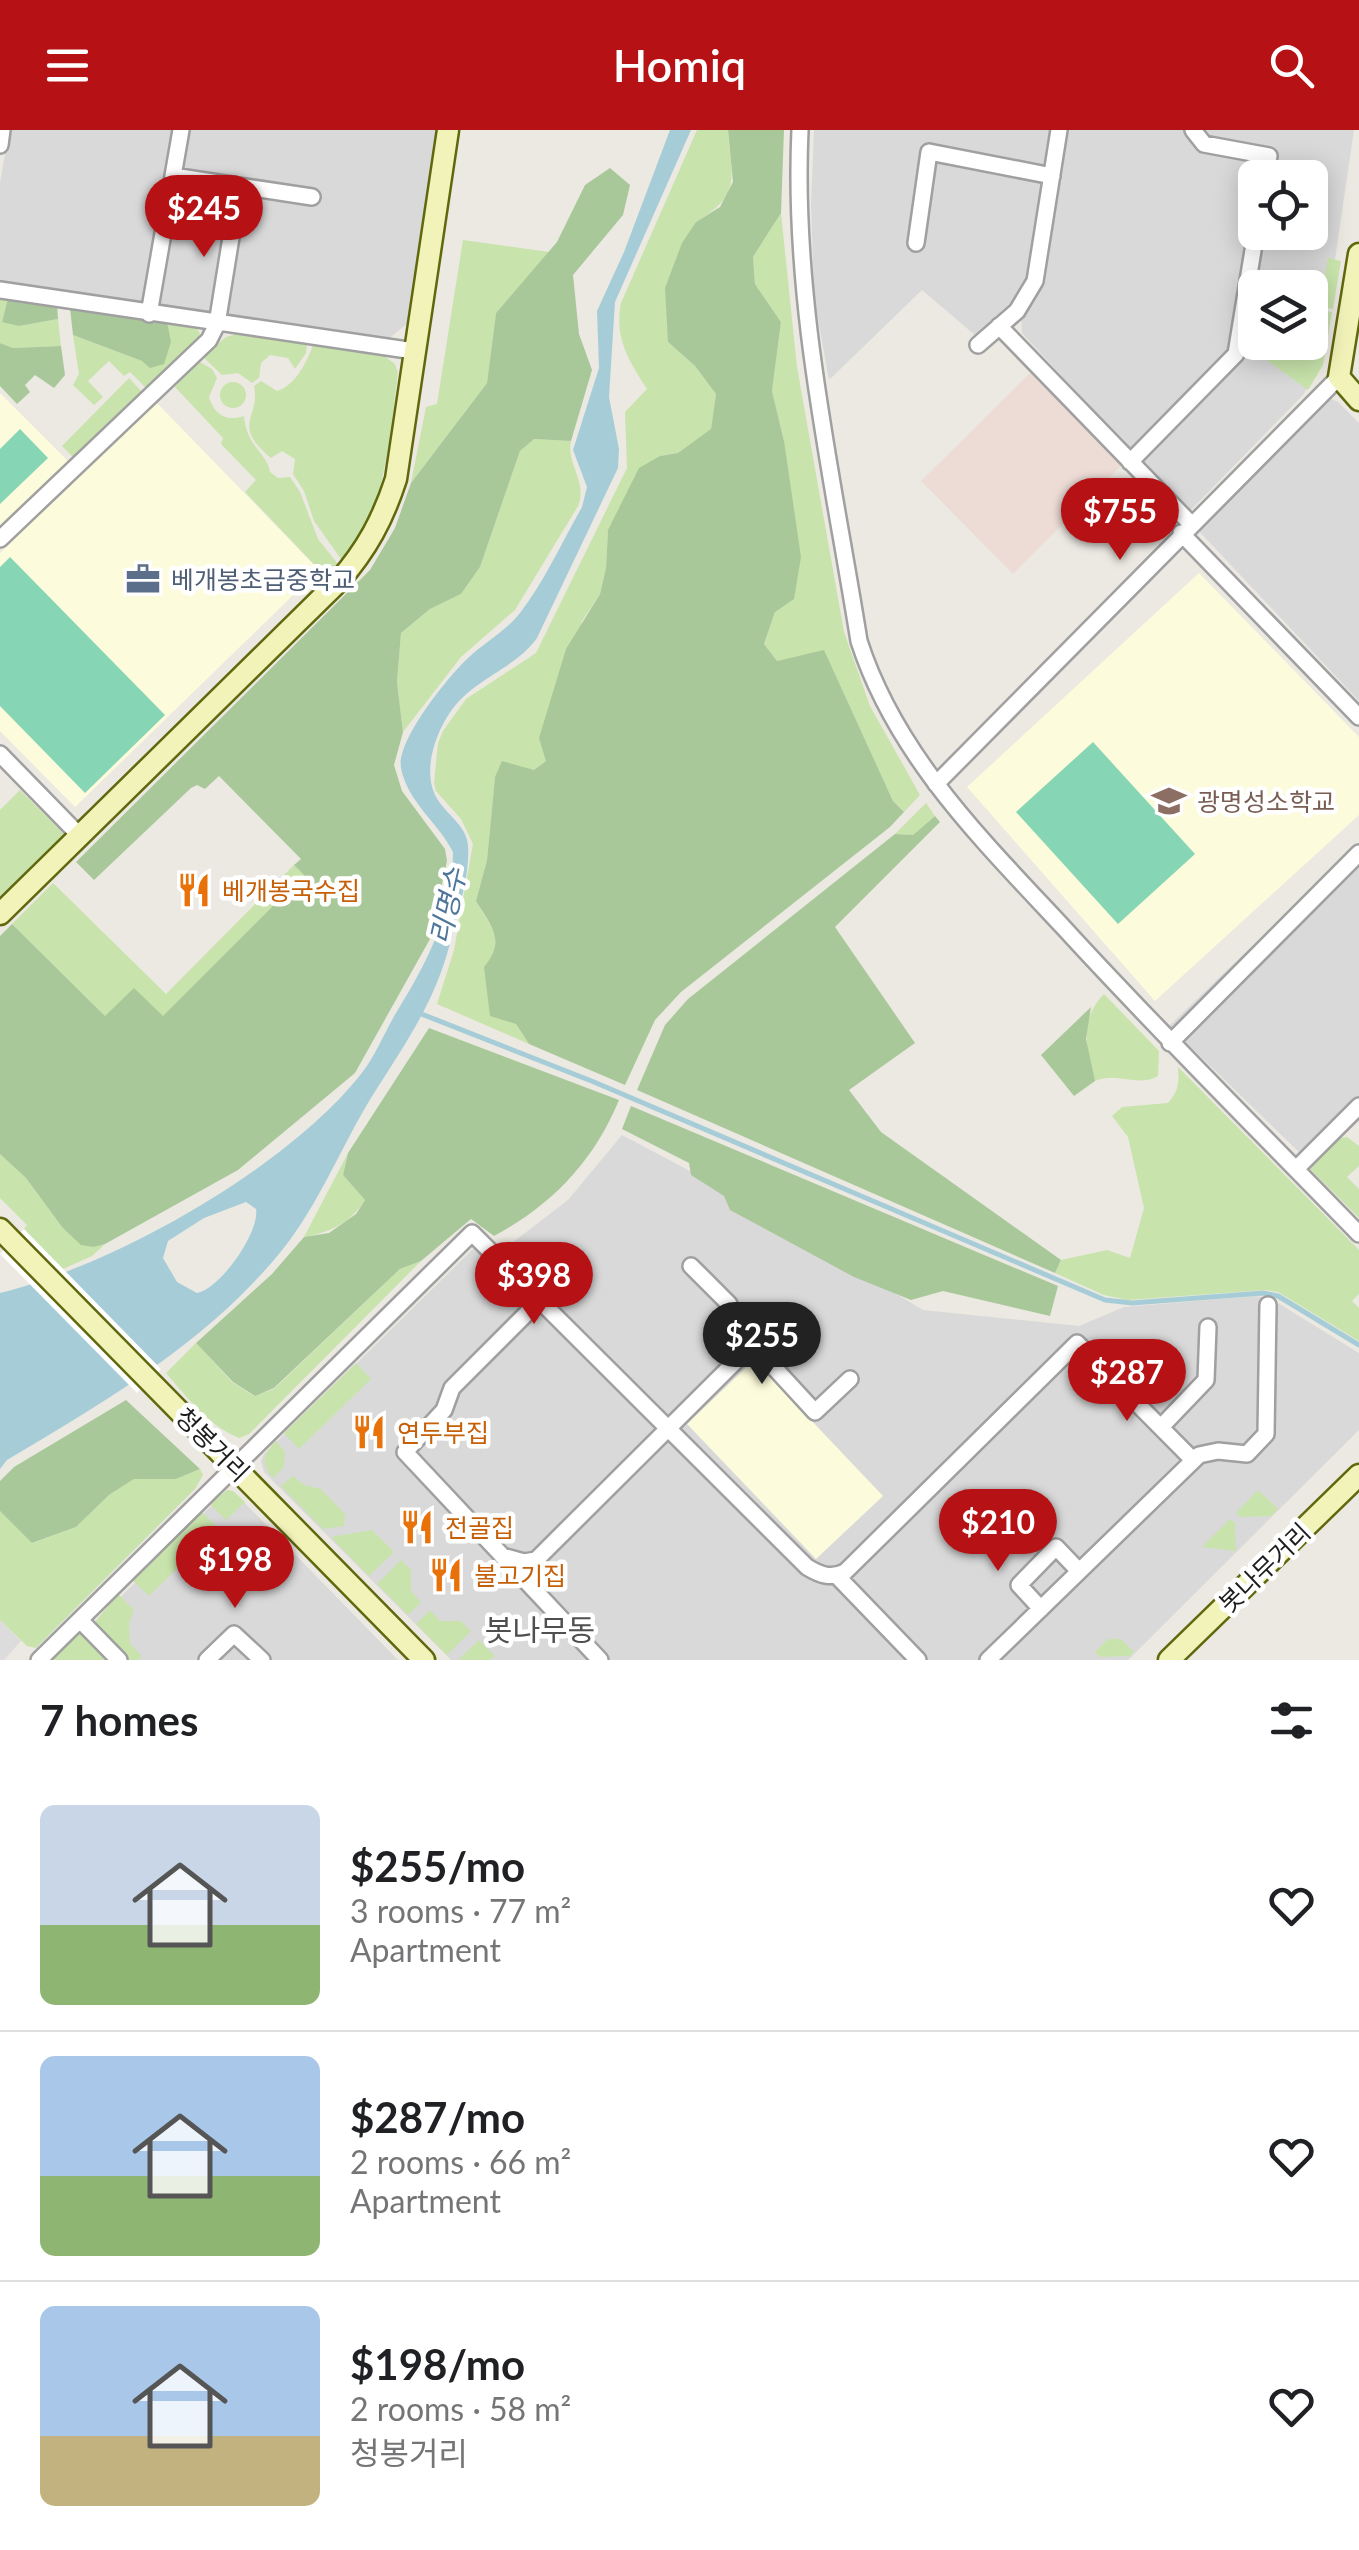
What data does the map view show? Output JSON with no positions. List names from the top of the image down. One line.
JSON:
{"streets":{"street":["청봉거리","봇나무거리"]},"districts":["봇나무동"],"water":["리명수"],"places":{"office":["베개봉초급중학교"],"school or university":["광명성소학교"],"restaurant":["베개봉국수집","연두부집","전골집","불고기집"]},"page":{"header":"Homiq","price":["$245","$755","$398","$255","$287","$210","$198"],"heading":"7 homes","list":[{"name":"$255/mo","note":"3 rooms · 77 m² · Apartment"},{"name":"$287/mo","note":"2 rooms · 66 m² · Apartment"},{"name":"$198/mo","note":"2 rooms · 58 m² · 청봉거리"}]}}
